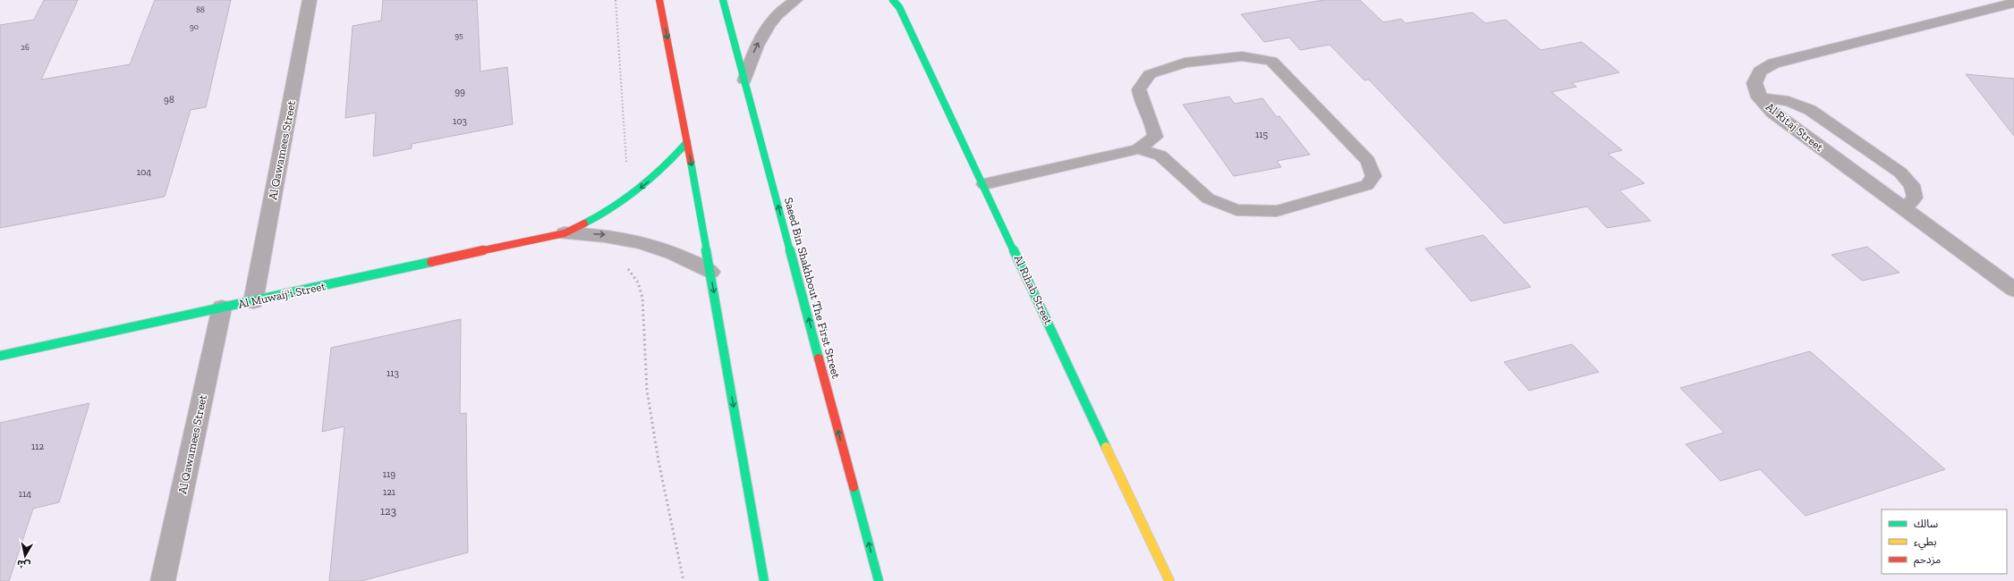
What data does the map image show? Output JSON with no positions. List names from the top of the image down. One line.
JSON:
{"streets":{"main road":["Saeed Bin Shakhbout The First Street","Al Rihab Street","Al Muwaij'i Street"],"street":["Al Ritaj Street","Al Qawamees Street"]},"crossings":[["Al Qawamees Street","Al Muwaij'i Street"]],"one_way":["Saeed Bin Shakhbout The First Street"],"house_numbers":["88","90","95","26","99","98","103","115","104","113","112","119","121","114","123"],"legend":["سالك","بطيء","مزدحم"],"north":"bottom"}
